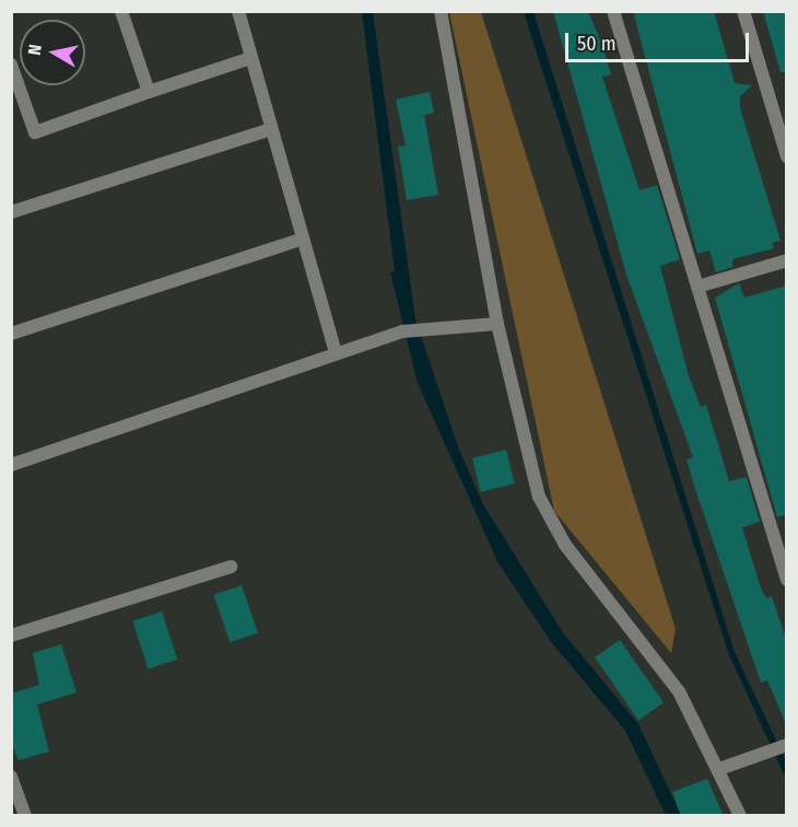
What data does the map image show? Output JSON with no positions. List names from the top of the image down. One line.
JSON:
{"scale_bar":"50 m","north":"left"}
